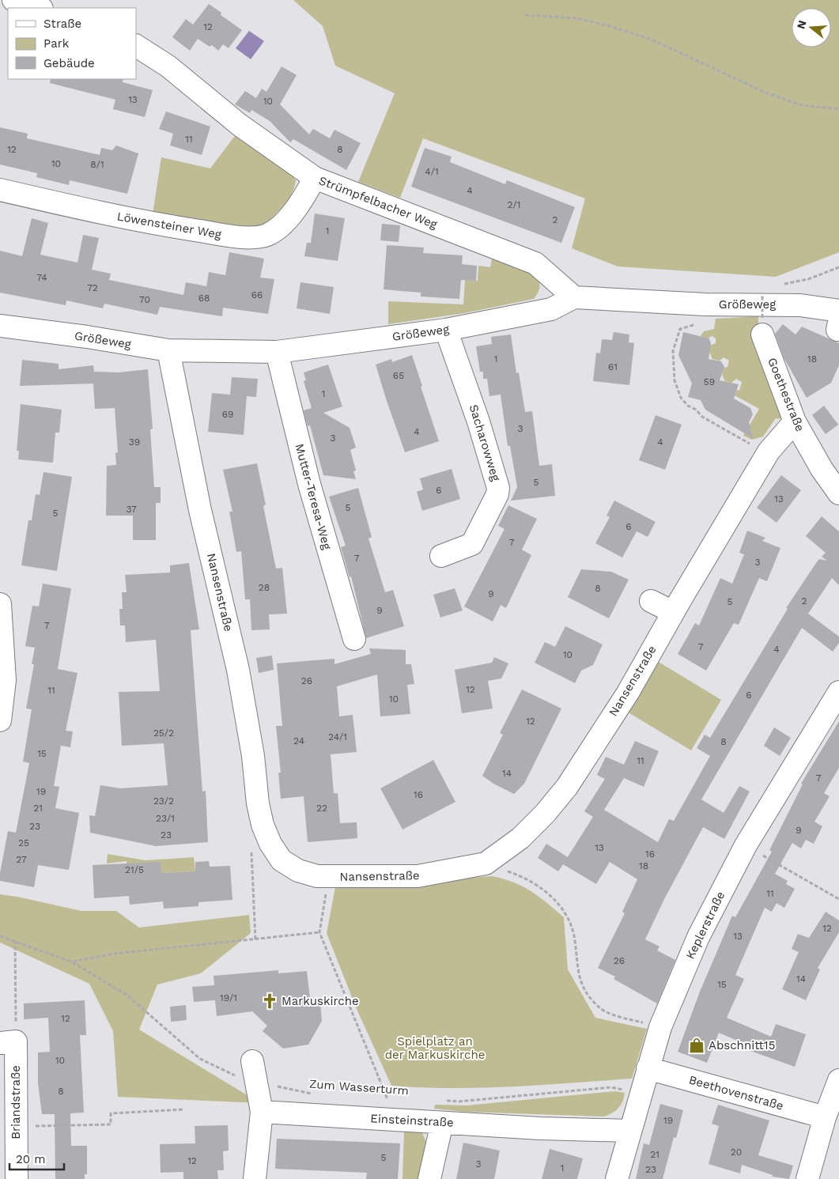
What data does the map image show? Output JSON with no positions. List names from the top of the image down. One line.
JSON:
{"streets":{"street":["Strümpfelbacher Weg","Löwensteiner Weg","Größeweg","Goethestraße","Sacharowweg","Mutter-Teresa-Weg","Nansenstraße","Keplerstraße","Beethovenstraße","Briandstraße","Einsteinstraße"],"path":["Zum Wasserturm"]},"crossings":[["Strümpfelbacher Weg","Löwensteiner Weg"],["Strümpfelbacher Weg","Größeweg"],["Größeweg","Sacharowweg"],["Größeweg","Mutter-Teresa-Weg"],["Größeweg","Nansenstraße"],["Goethestraße","Nansenstraße"],["Keplerstraße","Beethovenstraße"],["Keplerstraße","Einsteinstraße"]],"parks":["Spielplatz an der Markuskirche"],"places":{"church":["Markuskirche"],"shop":["Abschnitt15"]},"house_numbers":["12","13","10","11","12","8","10","8/1","4/1","4","2/1","2","1","74","72","66","68","70","1","18","61","65","59","1","69","3","4","3","39","4","5","6","13","5","37","5","6","7","7","3","28","8","9","2","5","9","7","7","4","10","26","12","11","6","10","12","25/2","24/1","24","8","15","11","14","7","19","16","23/2","21","22","23/1","23","9","23","25","13","16","27","18","21/5","11","12","13","26","14","15","19/1","12","10","8","19","20","21","5","12","3","1","23"],"legend":["Straße","Park","Gebäude"],"scale_bar":"20 m","north":"left"}
